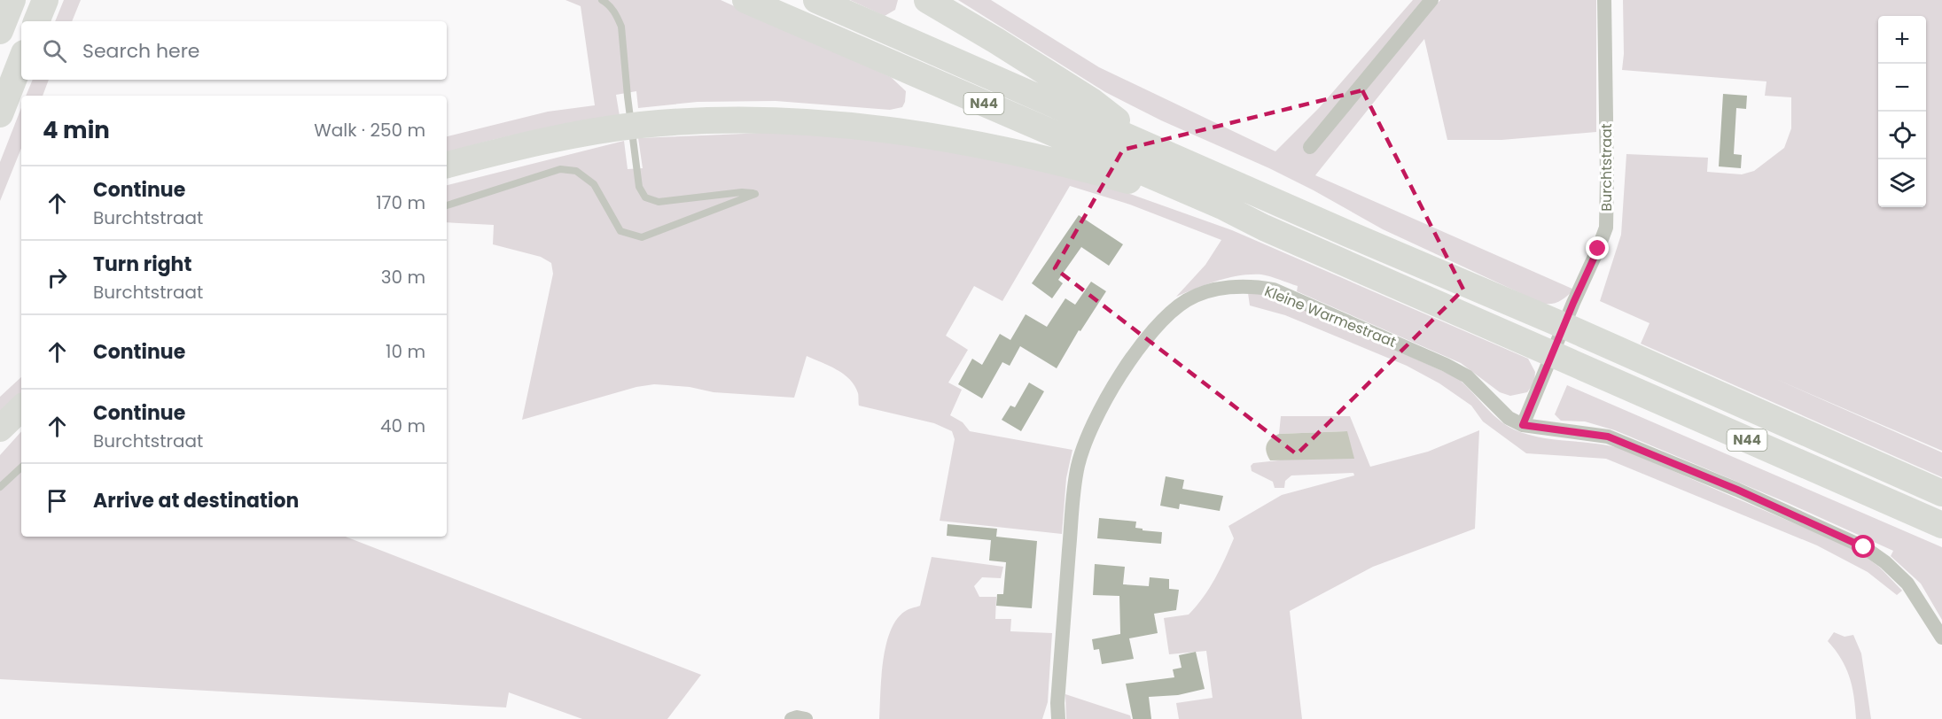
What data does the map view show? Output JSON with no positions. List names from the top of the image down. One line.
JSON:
{"streets":{"highway":["N44"],"street":["Burchtstraat","Kleine Warmestraat"]},"crossings":[["N44","Burchtstraat"]],"page":{"map_buttons":["+","−"],"search":"Search here","heading":["4 min","Walk · 250 m"],"list":[["Continue","Burchtstraat","170 m"],["Turn right","Burchtstraat","30 m"],["Continue","10 m"],["Continue","Burchtstraat","40 m"],"Arrive at destination"]}}
